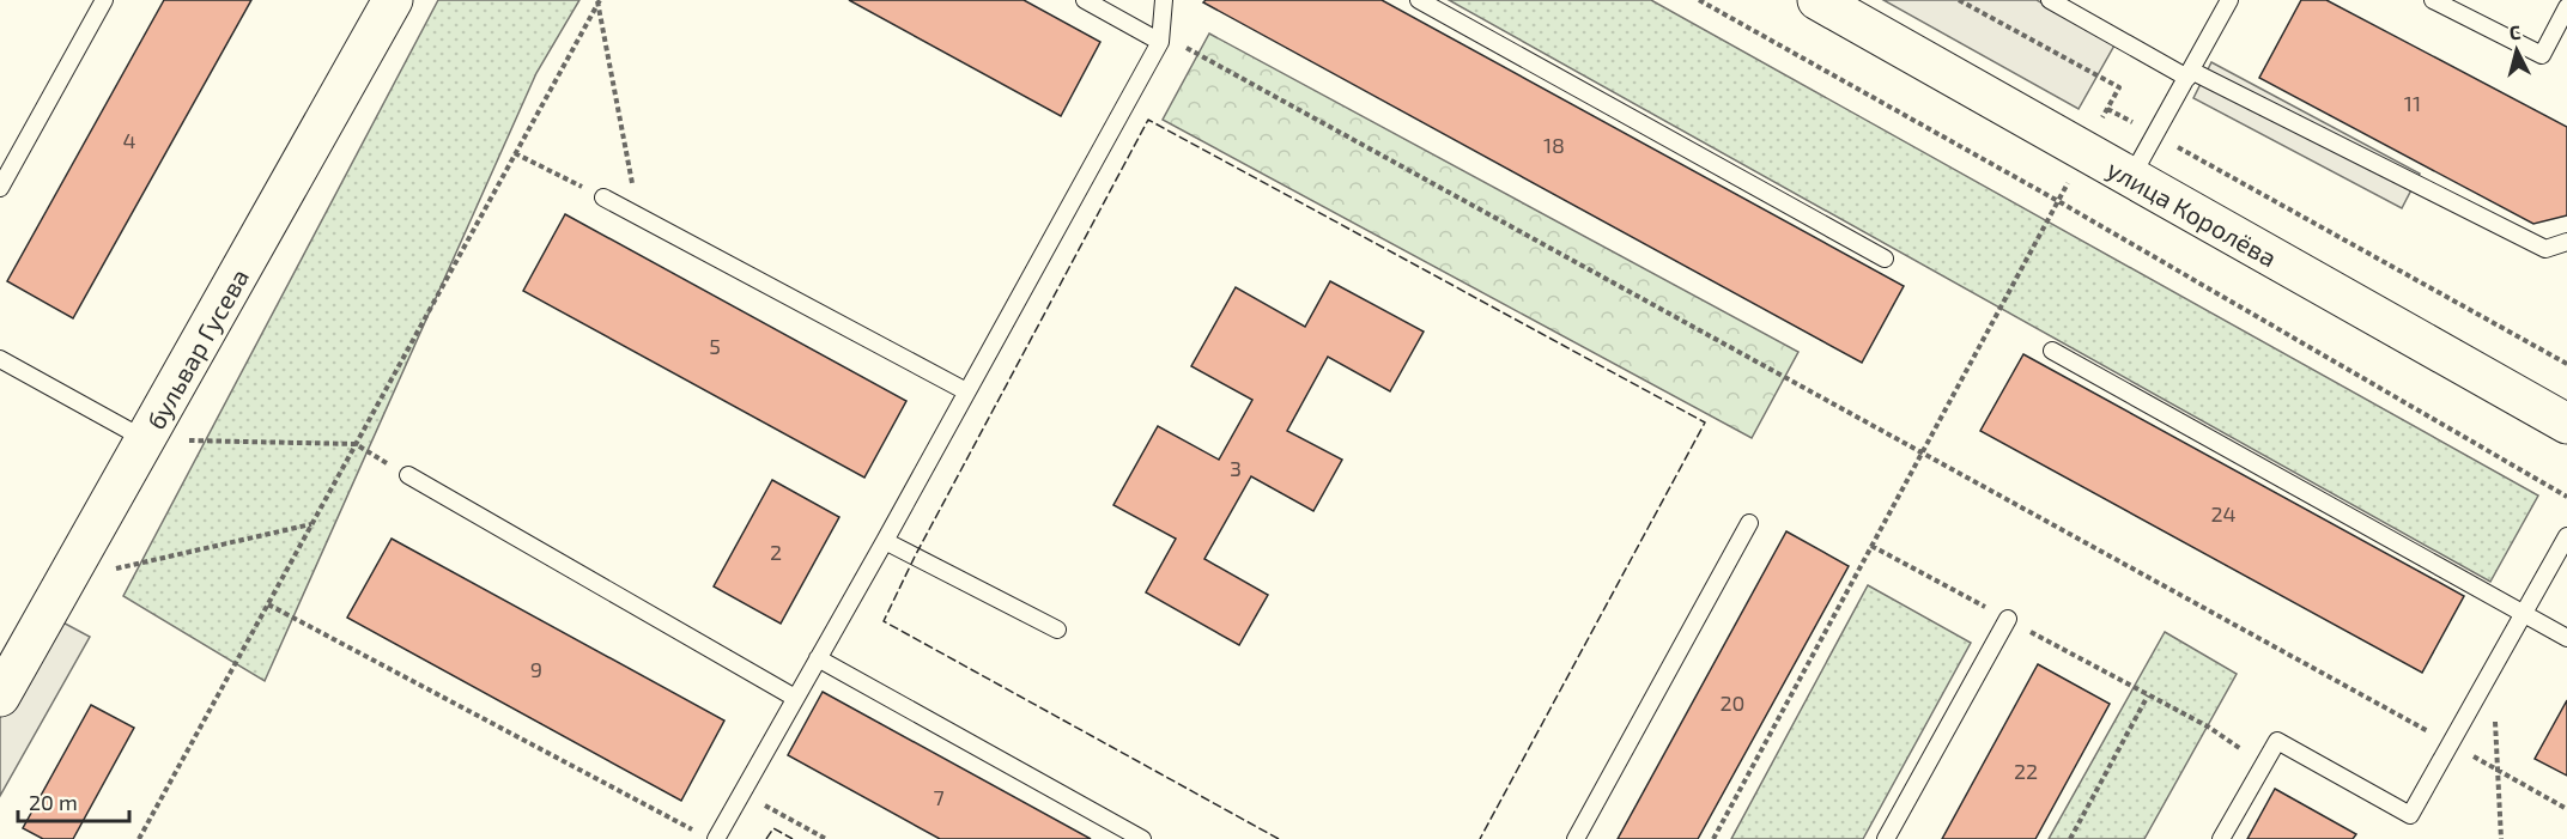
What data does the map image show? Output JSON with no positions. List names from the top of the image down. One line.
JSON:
{"streets":{"main road":["улица Королёва","бульвар Гусева"]},"house_numbers":["11","4","18","5","3","24","2","9","20","22","7"],"scale_bar":"20 m","north":"top"}
